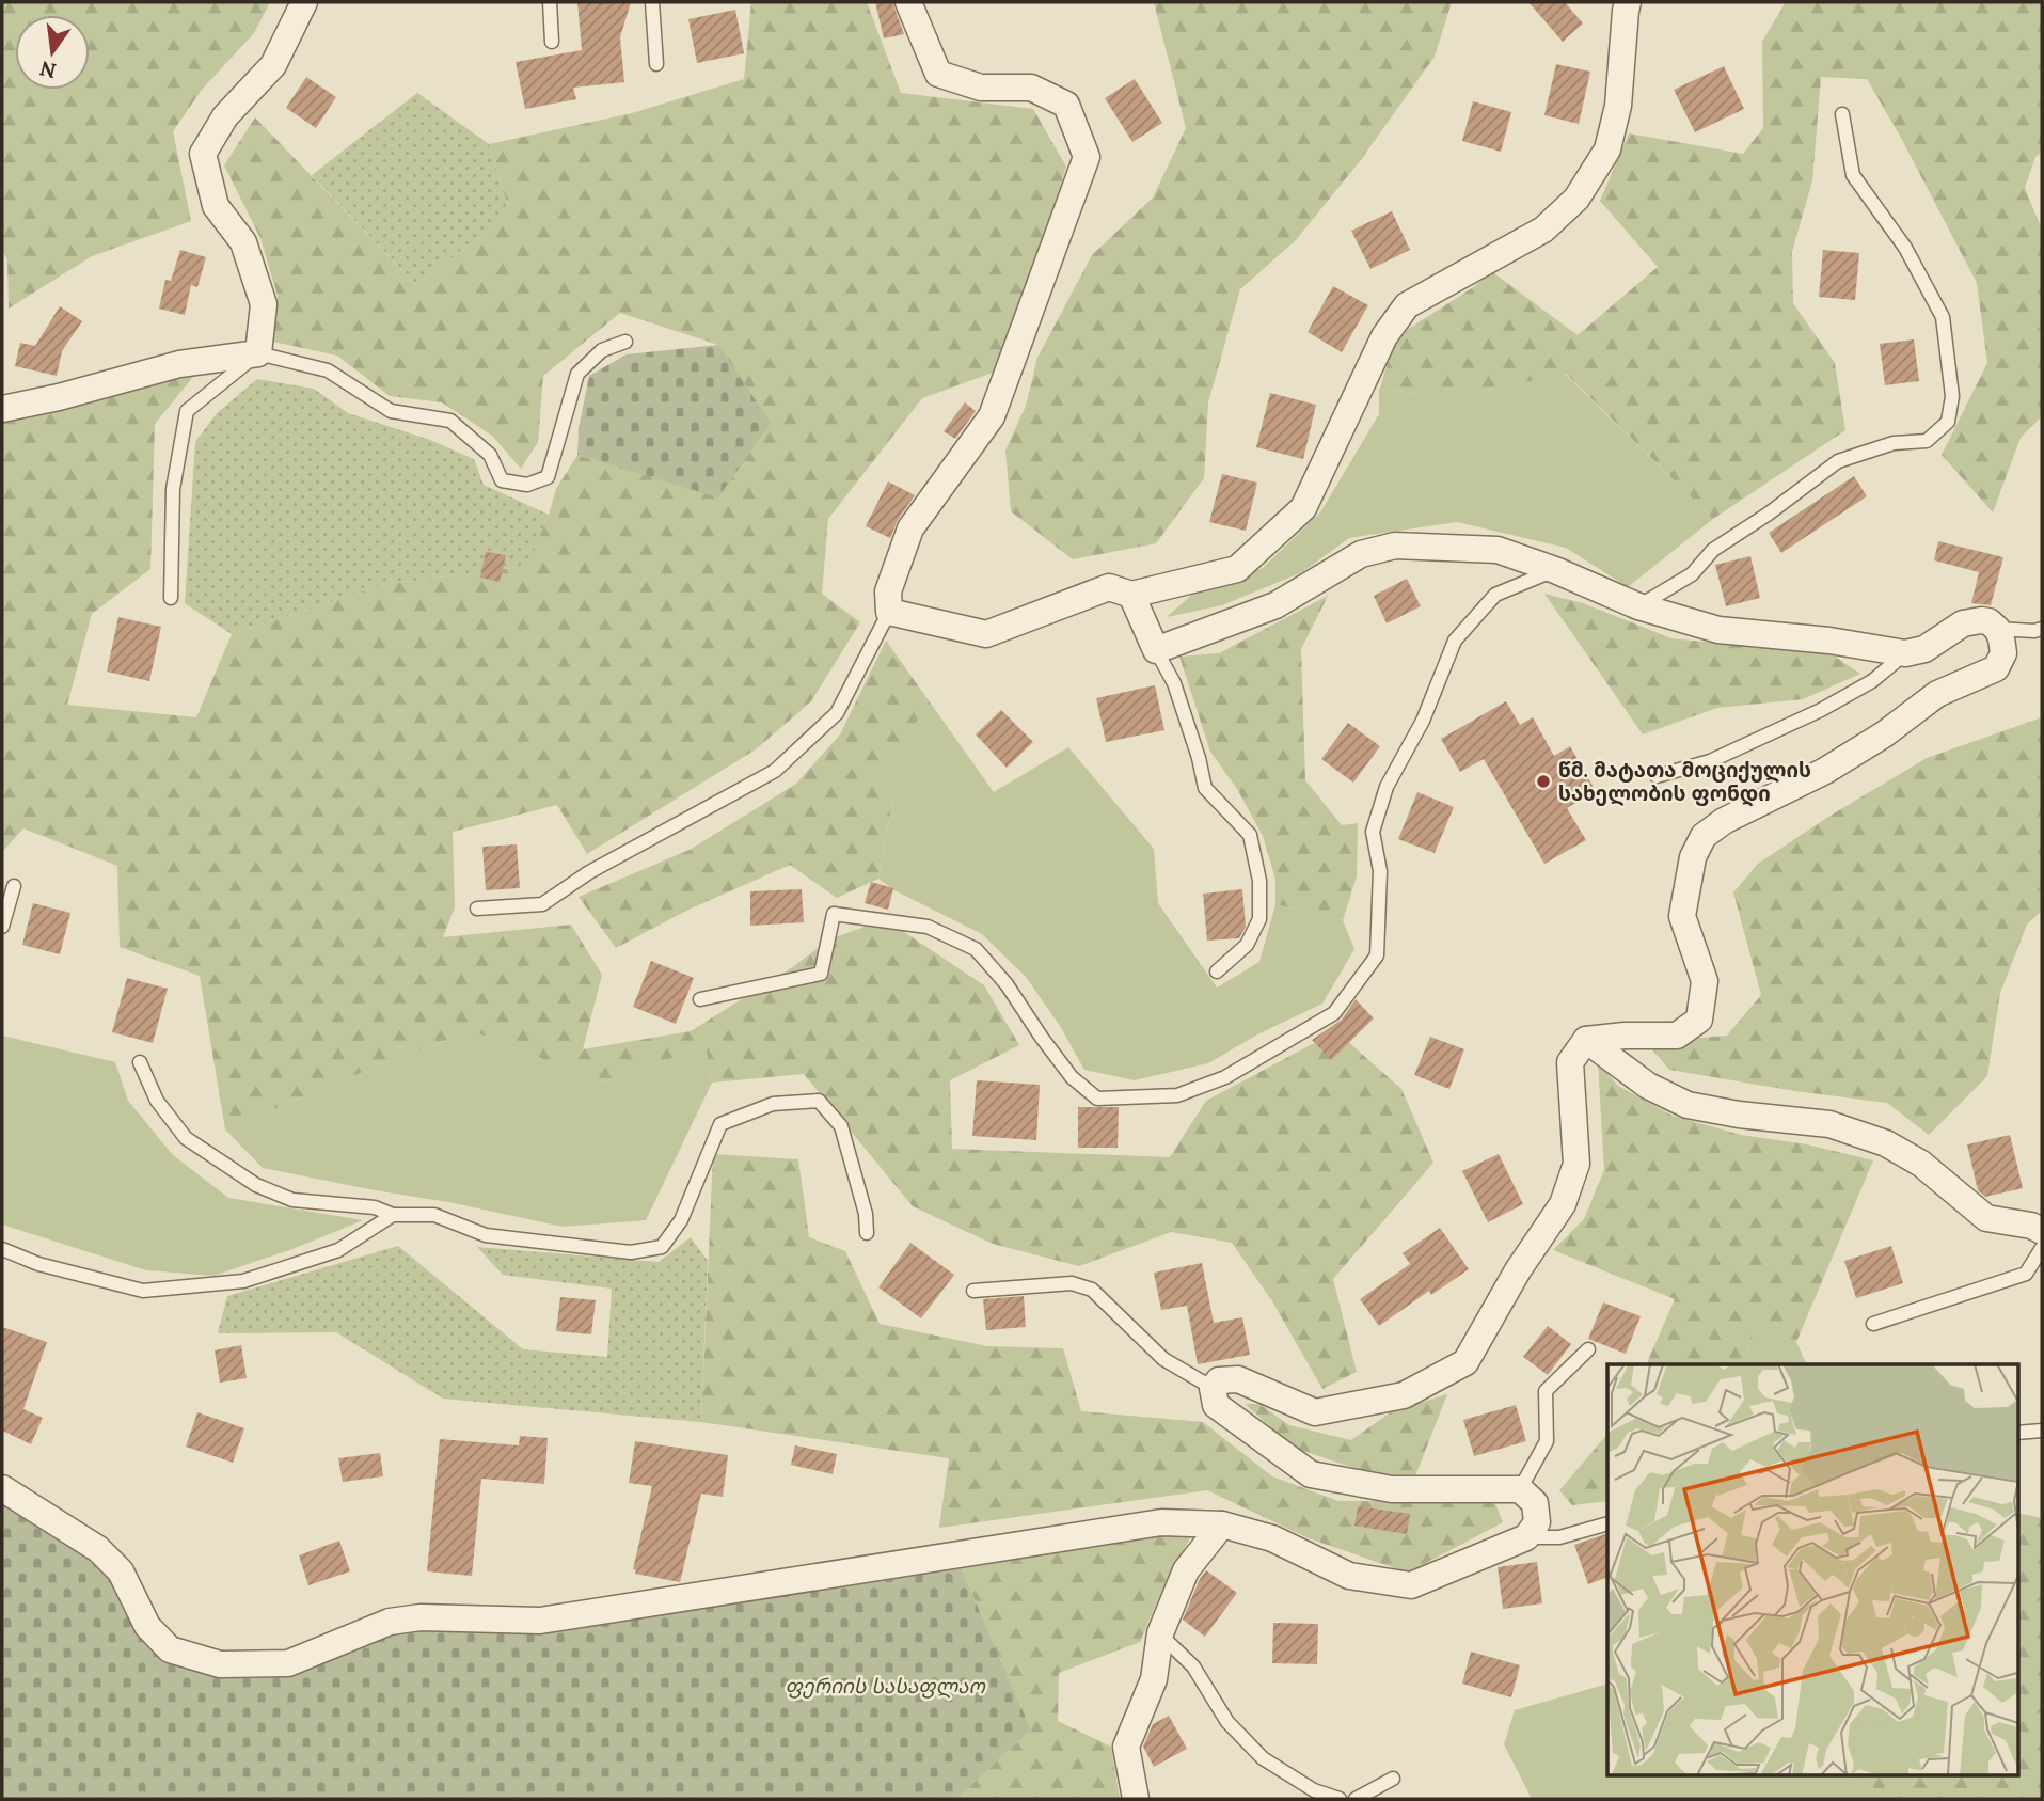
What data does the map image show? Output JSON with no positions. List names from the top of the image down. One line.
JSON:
{"parks":["ფერიის სასაფლაო"],"places":["წმ. მატათა მოციქულის სახელობის ფონდი"],"north":"bottom"}
